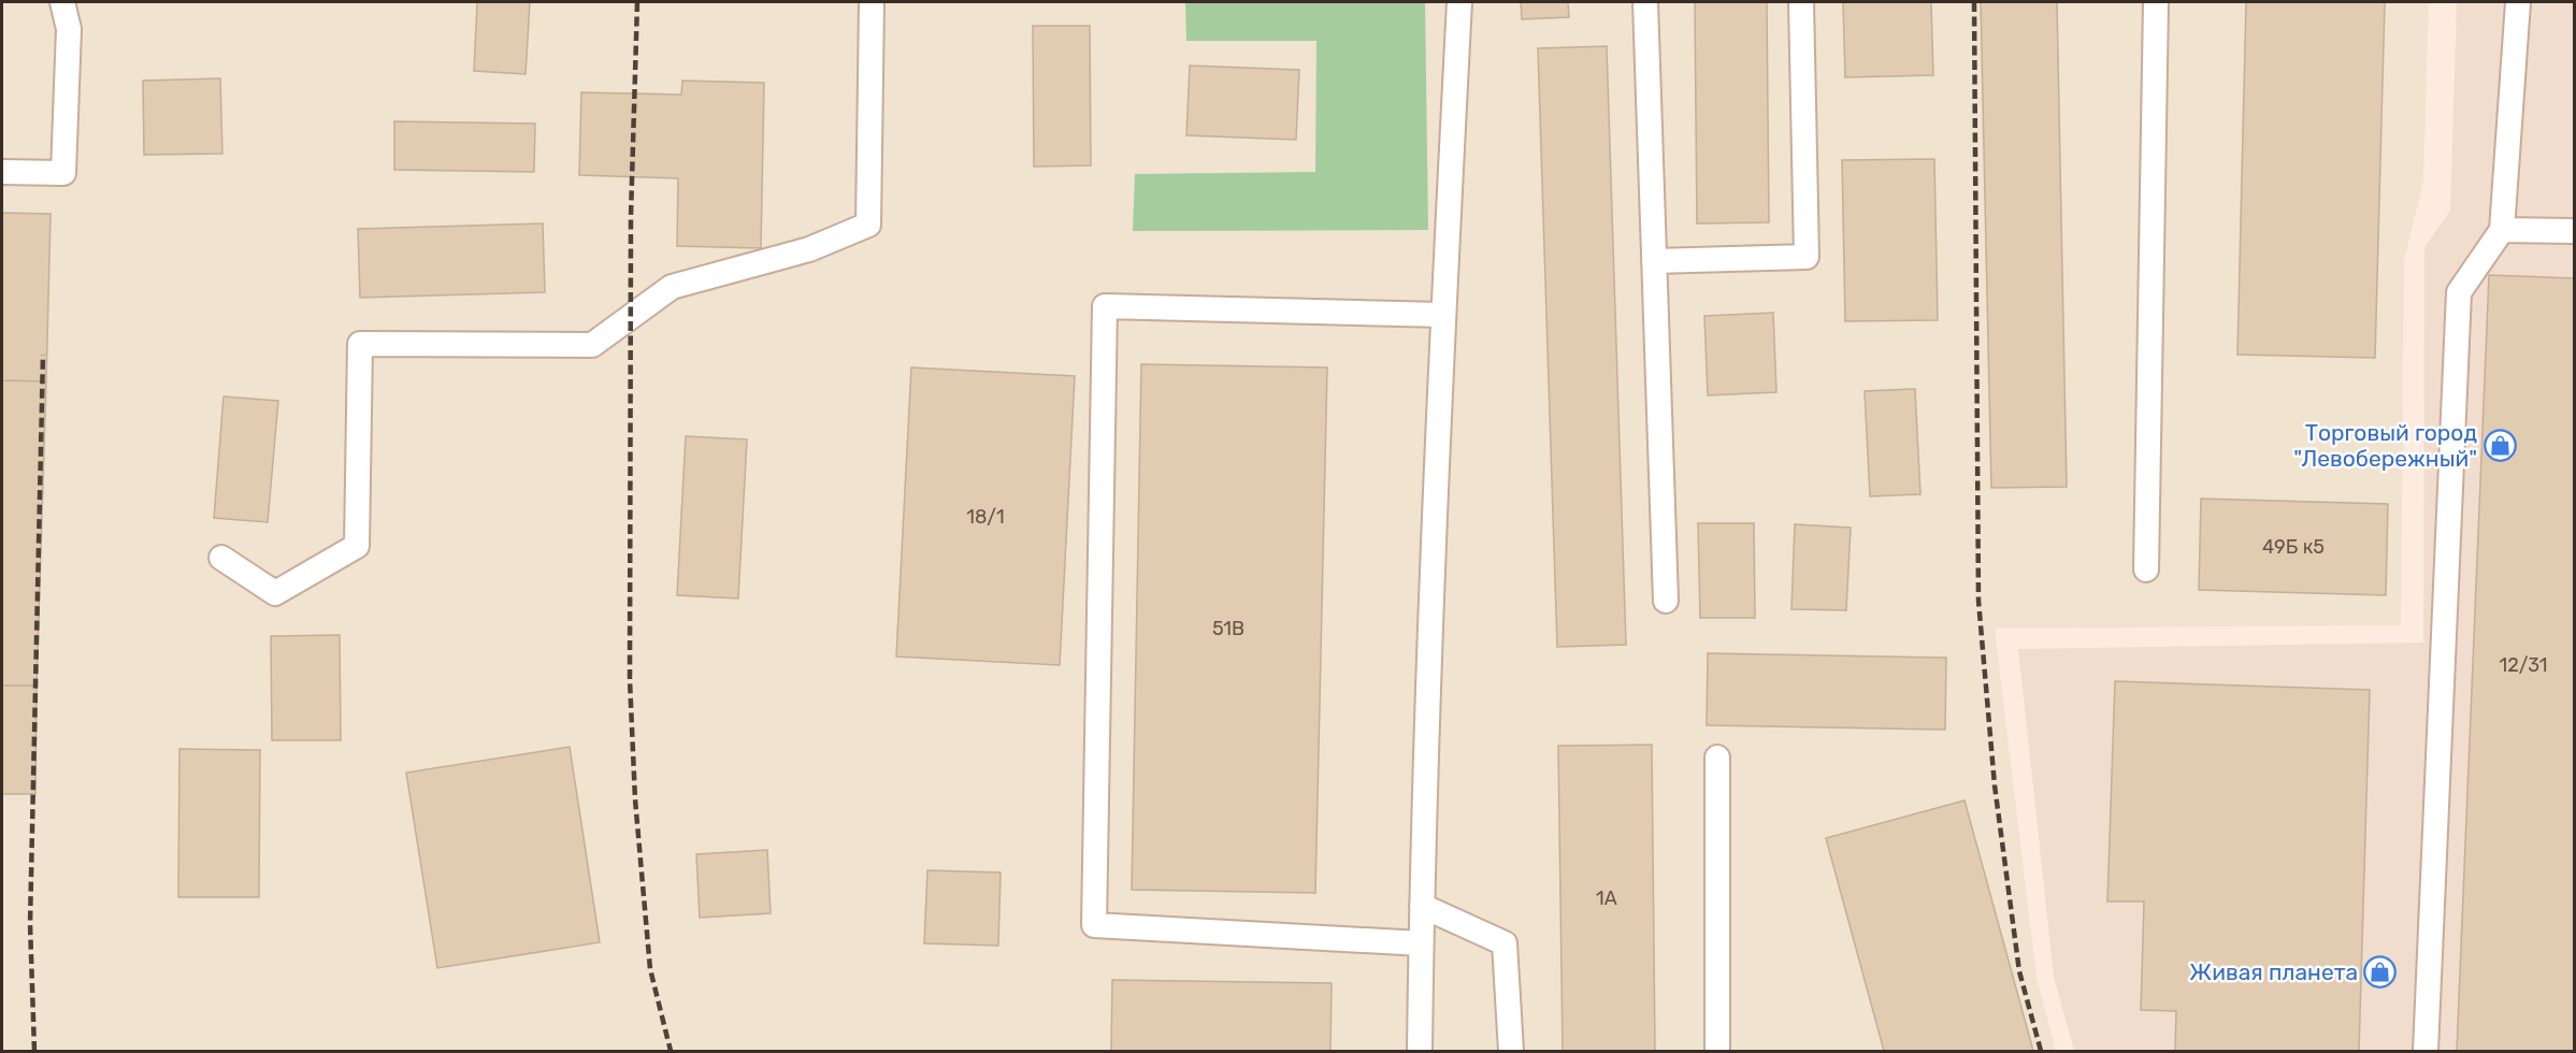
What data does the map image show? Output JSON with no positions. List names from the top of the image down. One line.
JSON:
{"places":{"shop":["Торговый город \"Левобережный\"","Живая планета"]},"house_numbers":["18/1","49Б к5","51В","12/31","1А"]}
